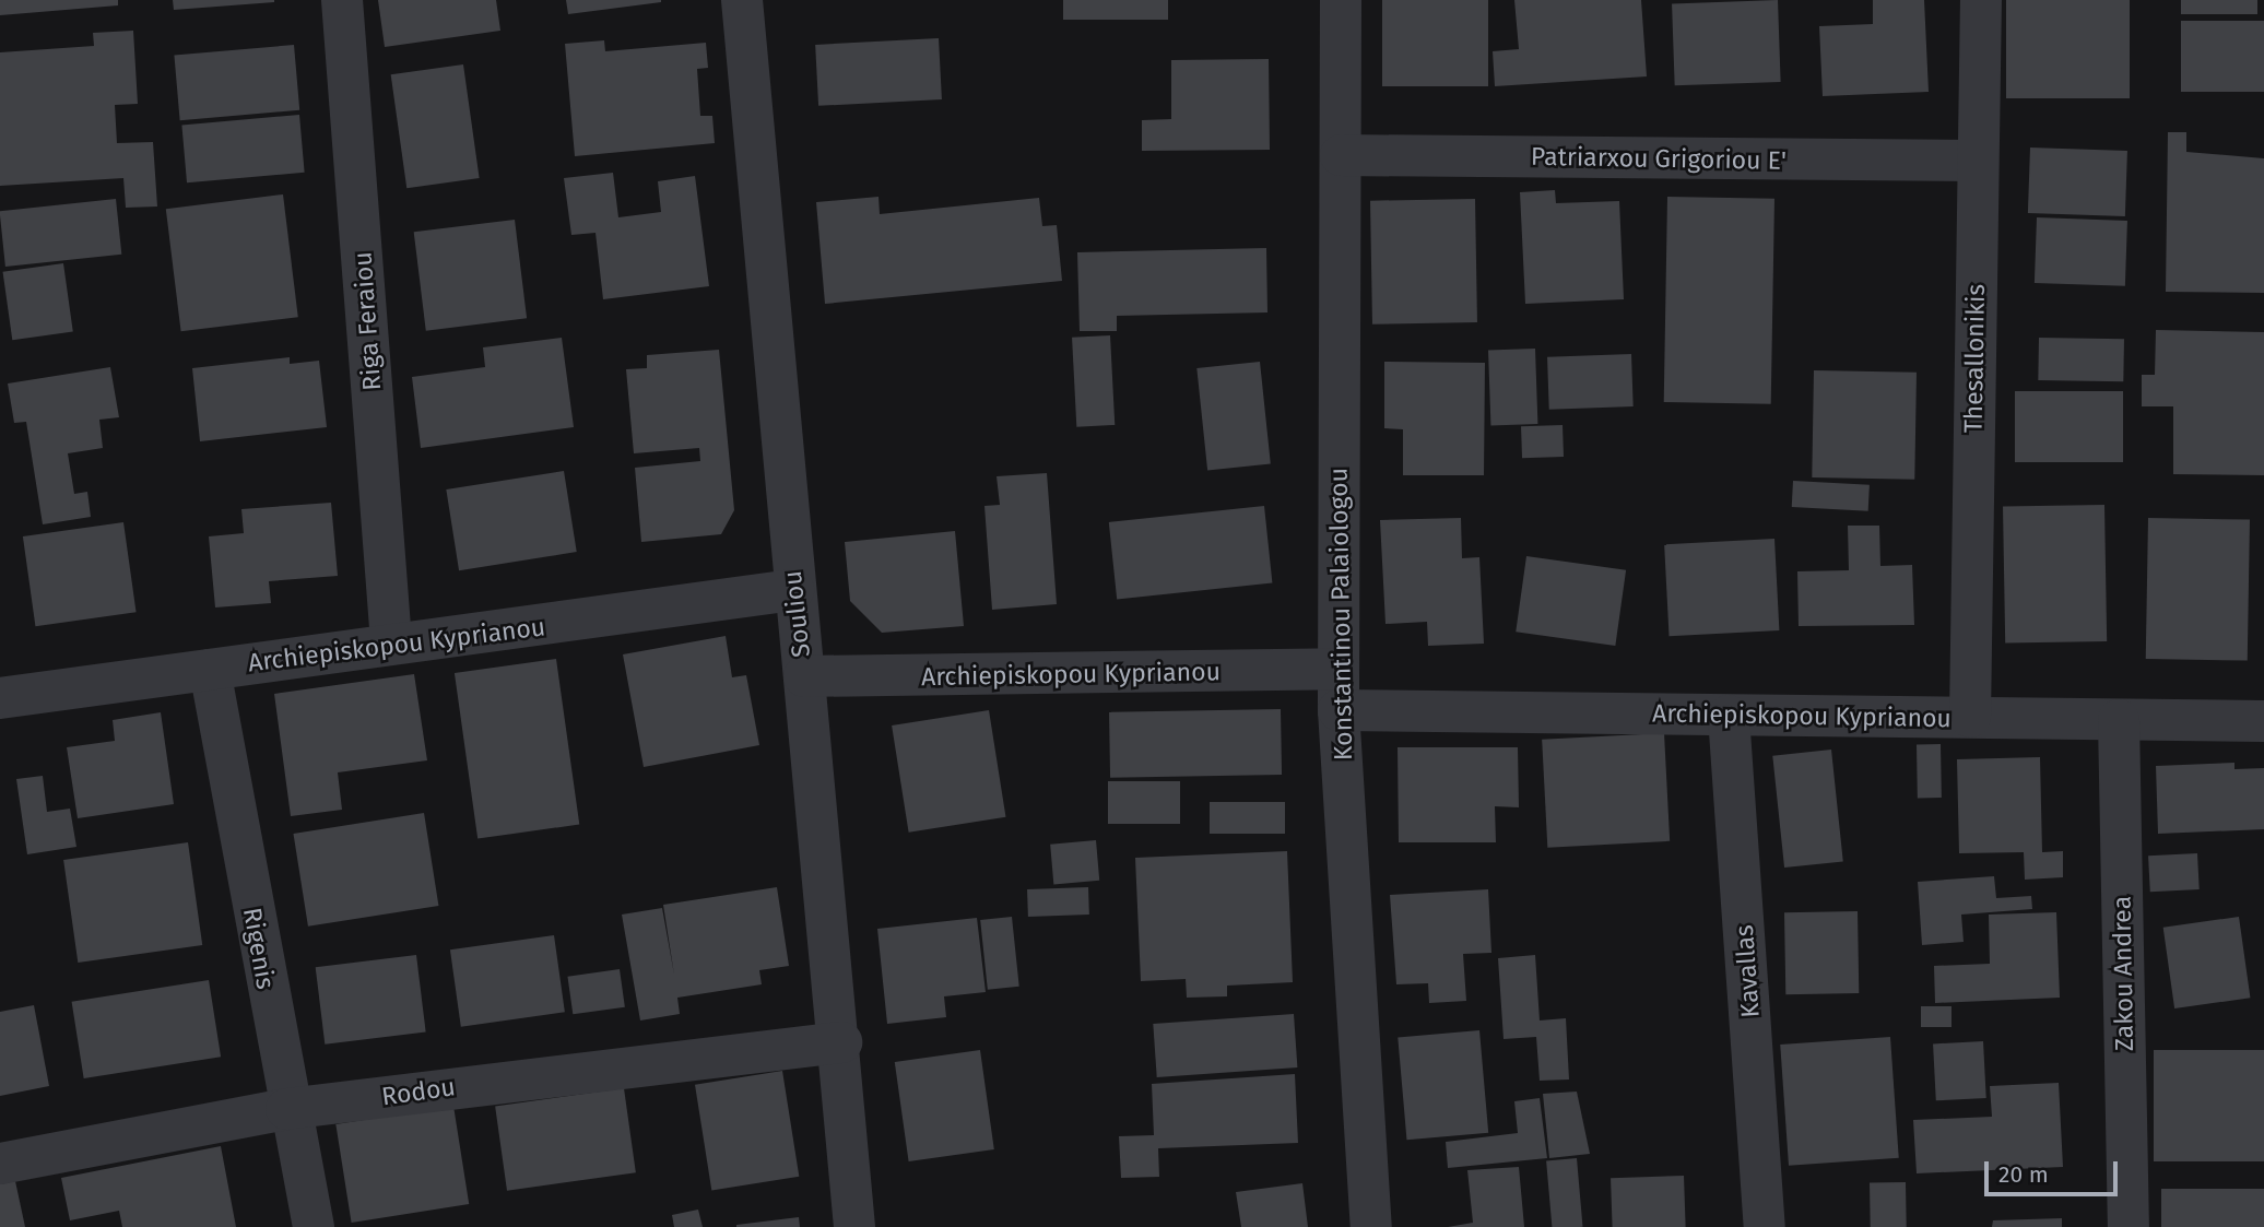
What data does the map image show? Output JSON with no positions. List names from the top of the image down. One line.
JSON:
{"streets":{"street":["Patriarxou Grigoriou E'","Riga Feraiou","Thesallonikis","Souliou","Konstantinou Palaiologou","Archiepiskopou Kyprianou","Rigenis","Kavallas","Zakou Andrea","Rodou"]},"crossings":[["Patriarxou Grigoriou E'","Thesallonikis"],["Patriarxou Grigoriou E'","Konstantinou Palaiologou"],["Riga Feraiou","Archiepiskopou Kyprianou"],["Thesallonikis","Archiepiskopou Kyprianou"],["Souliou","Archiepiskopou Kyprianou"],["Souliou","Rodou"],["Konstantinou Palaiologou","Archiepiskopou Kyprianou"],["Archiepiskopou Kyprianou","Rigenis"],["Archiepiskopou Kyprianou","Kavallas"],["Archiepiskopou Kyprianou","Zakou Andrea"],["Rigenis","Rodou"]],"scale_bar":"20 m"}
